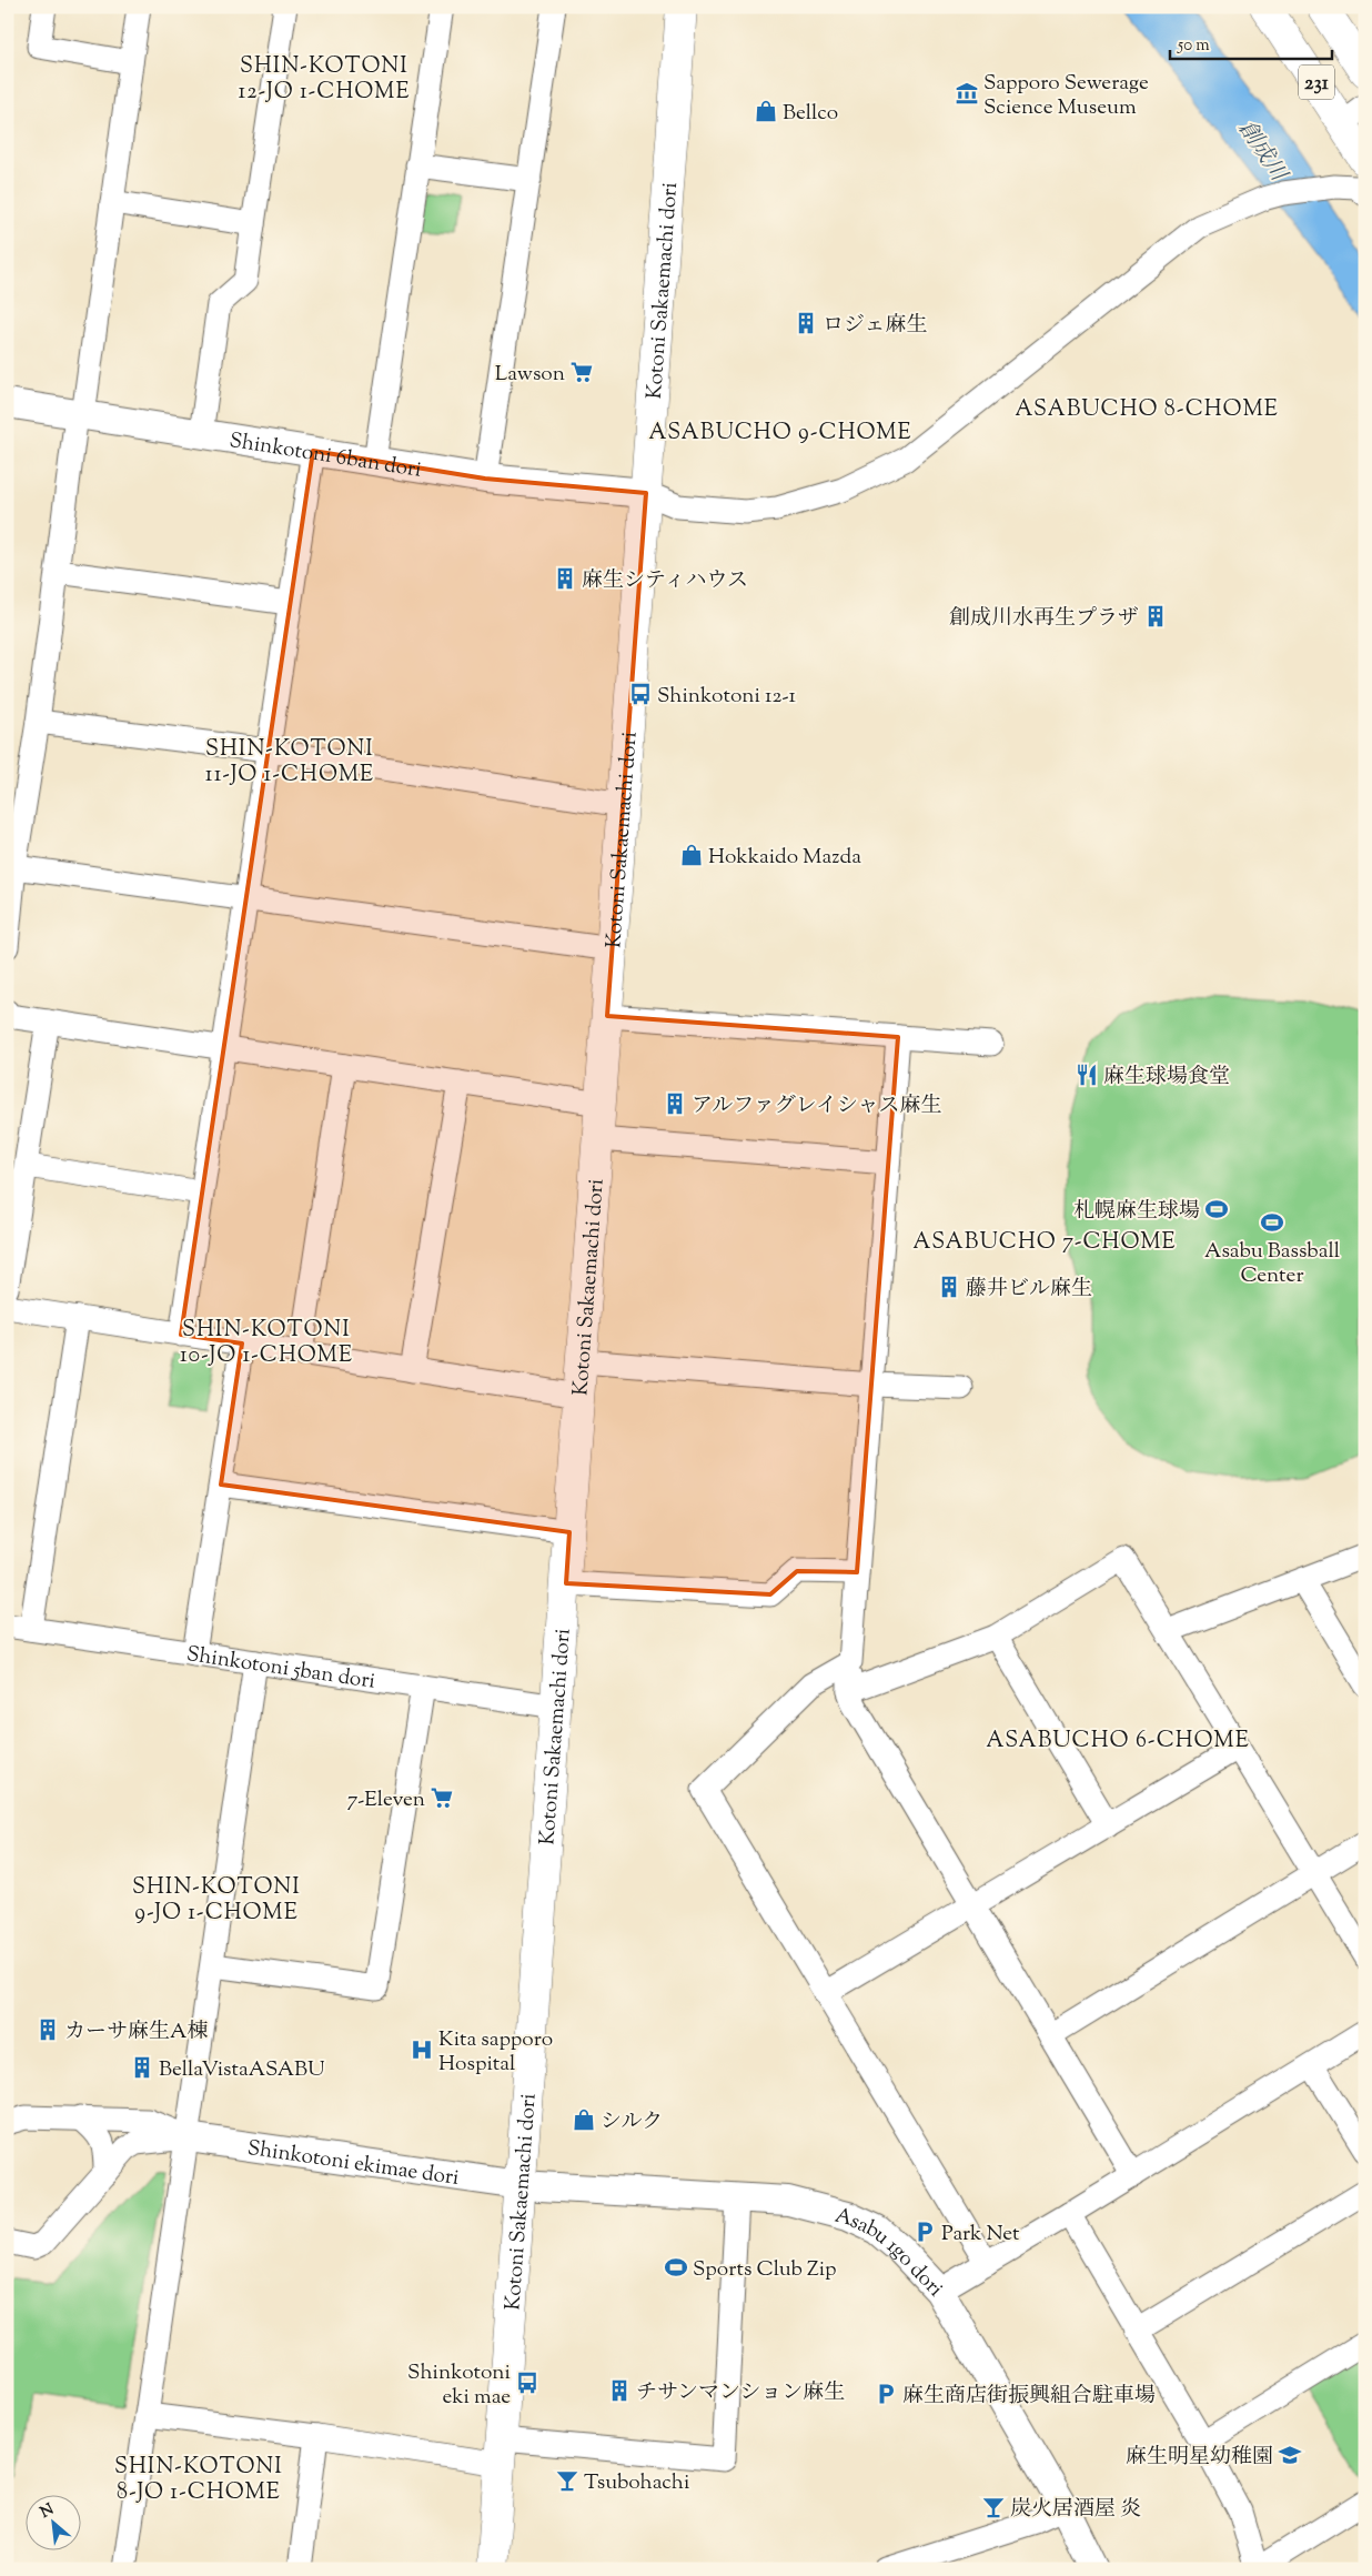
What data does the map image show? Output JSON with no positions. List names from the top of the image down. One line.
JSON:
{"streets":{"main road":["231","Kotoni Sakaemachi dori"],"street":["Shinkotoni 6ban dori","Shinkotoni 5ban dori","Shinkotoni ekimae dori","Asabu 1go dori"]},"crossings":[["Kotoni Sakaemachi dori","Shinkotoni 6ban dori"],["Kotoni Sakaemachi dori","Shinkotoni 5ban dori"],["Kotoni Sakaemachi dori","Shinkotoni ekimae dori"],["Kotoni Sakaemachi dori","Asabu 1go dori"],["Shinkotoni ekimae dori","Asabu 1go dori"]],"districts":["SHIN-KOTONI 12-JO 1-CHOME","ASABUCHO 8-CHOME","ASABUCHO 9-CHOME","SHIN-KOTONI 11-JO 1-CHOME","ASABUCHO 7-CHOME","SHIN-KOTONI 10-JO 1-CHOME","ASABUCHO 6-CHOME","SHIN-KOTONI 9-JO 1-CHOME","SHIN-KOTONI 8-JO 1-CHOME"],"water":["創成川"],"places":{"museum":["Sapporo Sewerage Science Museum"],"shop":["Bellco","Hokkaido Mazda","シルク"],"building":["ロジェ麻生","麻生シティハウス","創成川水再生プラザ","アルファグレイシャス麻生","藤井ビル麻生","カーサ麻生A棟","BellaVistaASABU","チサンマンション麻生"],"supermarket":["Lawson","7-Eleven"],"bus stop":["Shinkotoni 12-1","Shinkotoni eki mae"],"restaurant":["麻生球場食堂"],"sports":["札幌麻生球場","Asabu Bassball Center","Sports Club Zip"],"hospital":["Kita sapporo Hospital"],"parking":["Park Net","麻生商店街振興組合駐車場"],"school or university":["麻生明星幼稚園"],"bar":["Tsubohachi","炭火居酒屋 炎"]},"scale_bar":"50 m","north":"top left"}
